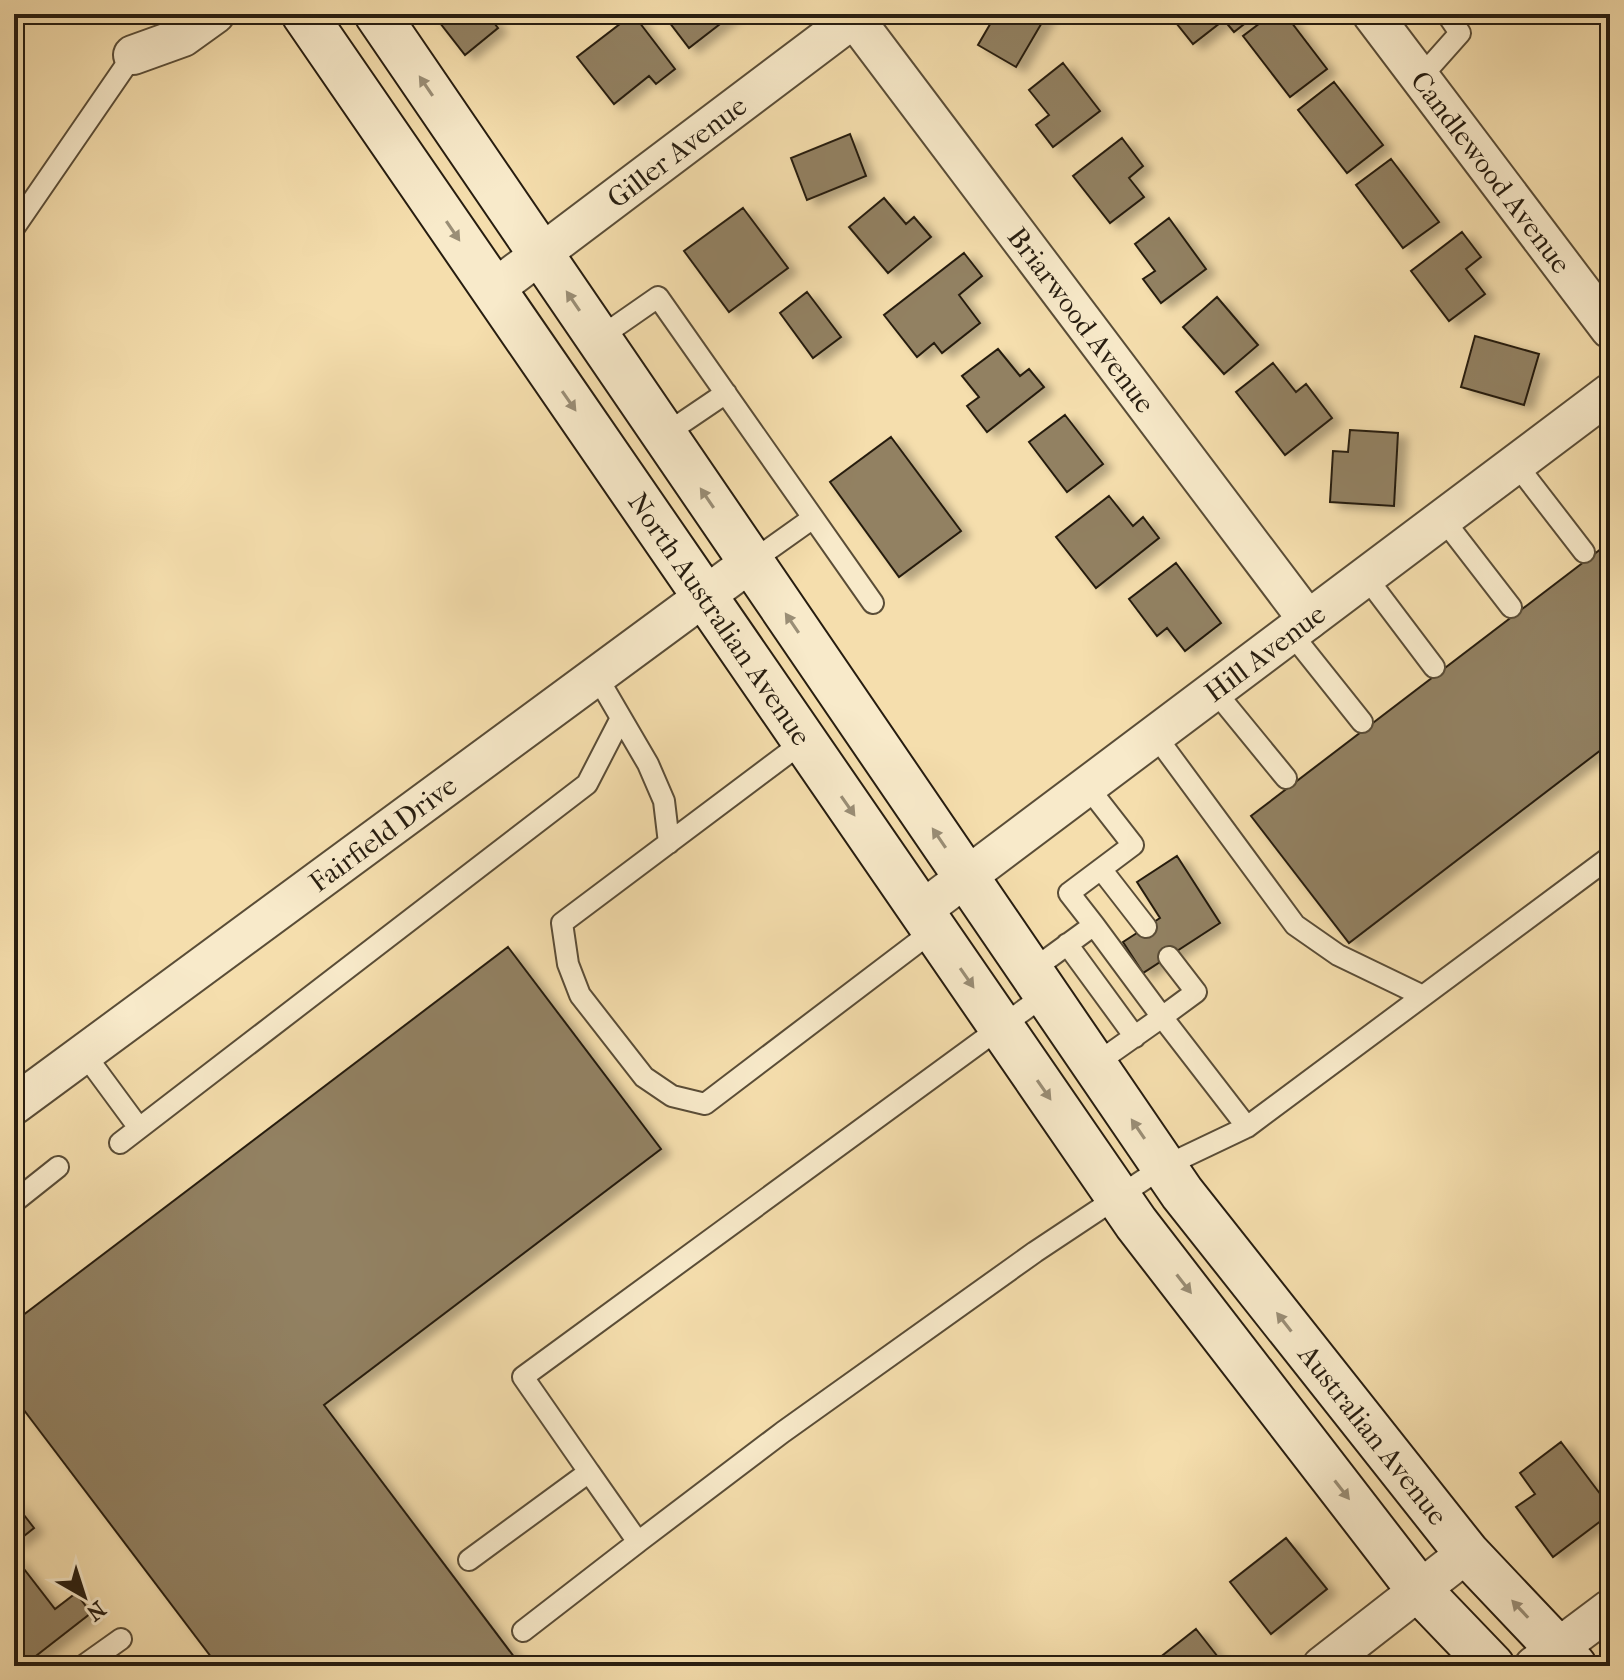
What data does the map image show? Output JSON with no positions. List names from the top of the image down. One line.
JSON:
{"streets":{"main road":["North Australian Avenue","Australian Avenue"],"street":["Giller Avenue","Candlewood Avenue","Briarwood Avenue","Hill Avenue","Fairfield Drive"]},"crossings":[["Giller Avenue","Briarwood Avenue"],["Giller Avenue","North Australian Avenue"],["Briarwood Avenue","Hill Avenue"],["North Australian Avenue","Hill Avenue"],["North Australian Avenue","Fairfield Drive"],["North Australian Avenue","Australian Avenue"]],"north":"bottom right"}
